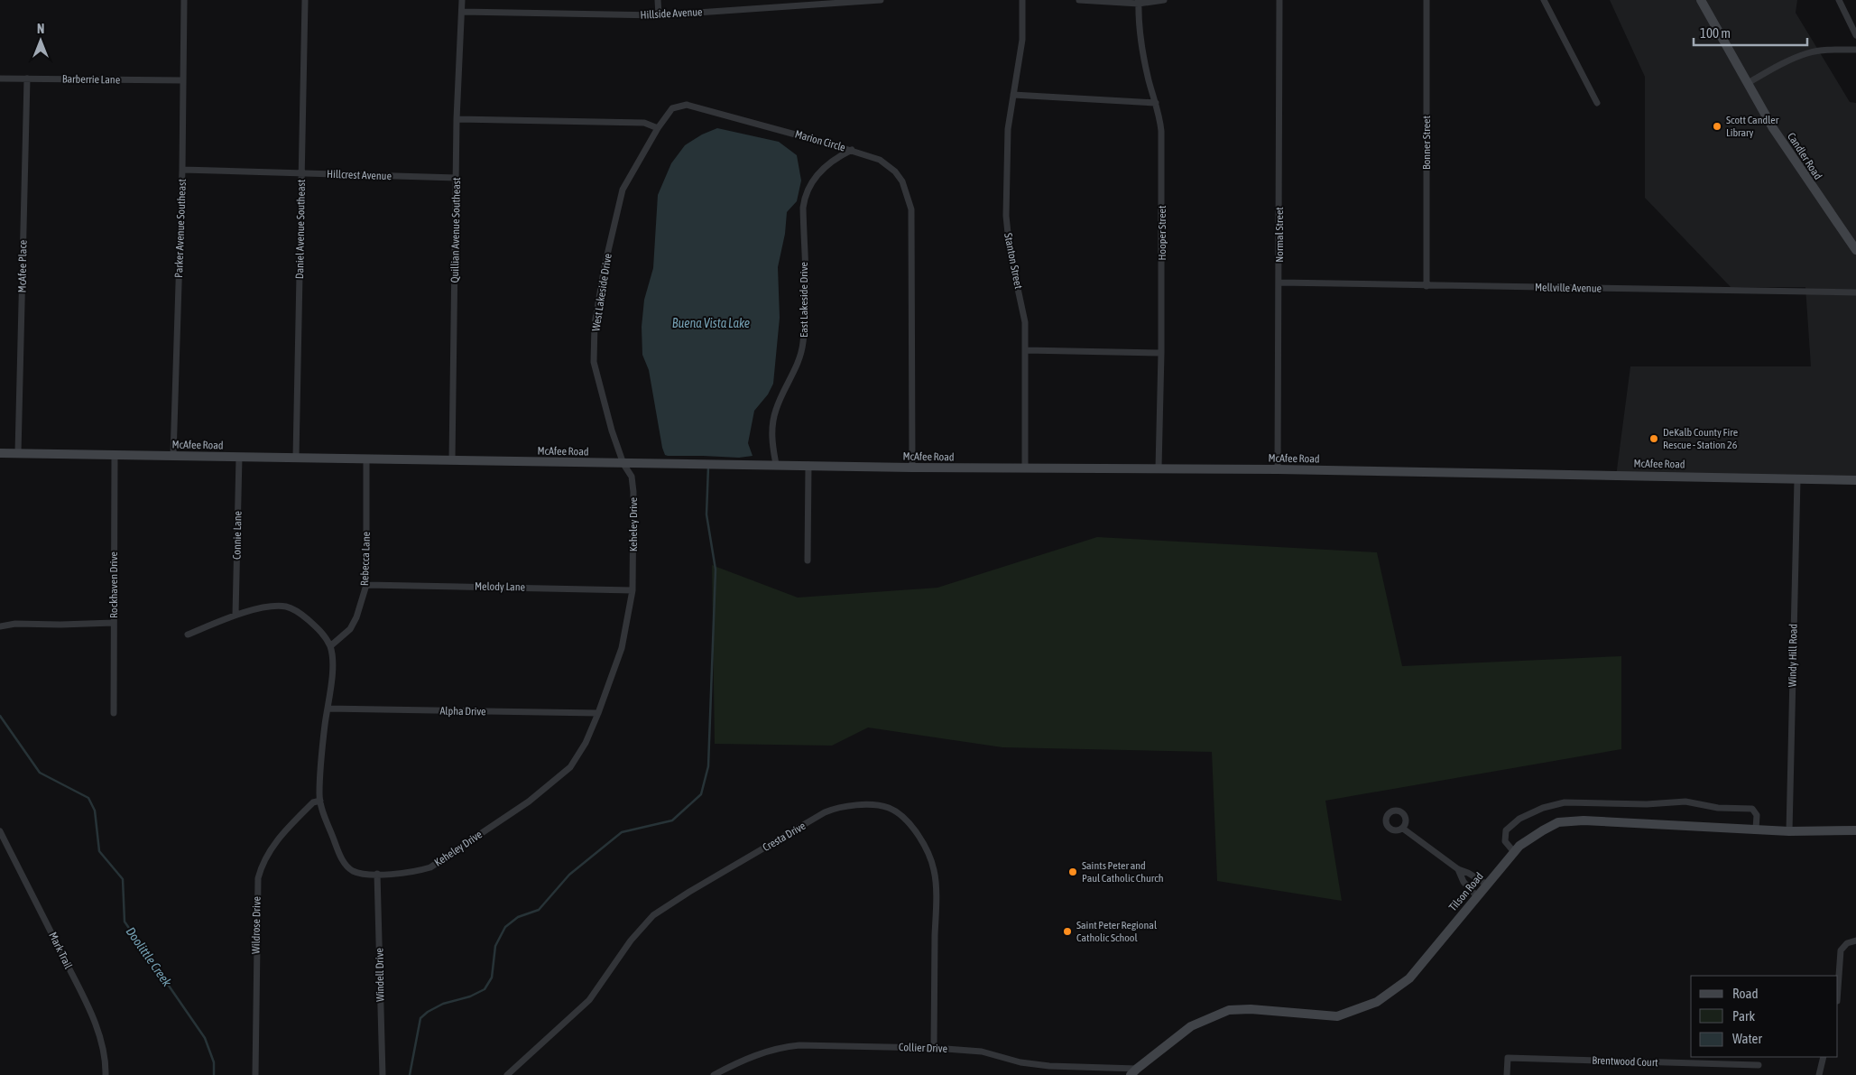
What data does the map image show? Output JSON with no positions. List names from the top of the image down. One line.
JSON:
{"streets":{"street":["Hillside Avenue","Barberrie Lane","Marion Circle","Bonner Street","Candler Road","Hillcrest Avenue","Parker Avenue Southeast","Daniel Avenue Southeast","Quillian Avenue Southeast","Hooper Street","Normal Street","Stanton Street","McAfee Place","Mellville Avenue","West Lakeside Drive","East Lakeside Drive","McAfee Road","Keheley Drive","Connie Lane","Rebecca Lane","Rockhaven Drive","Melody Lane","Windy Hill Road","Alpha Drive","Cresta Drive","Tilson Road","Wildrose Drive","Mark Trail","Windell Drive","Collier Drive","Brentwood Court"]},"crossings":[["Hillside Avenue","Quillian Avenue Southeast"],["Barberrie Lane","Parker Avenue Southeast"],["Barberrie Lane","McAfee Place"],["Marion Circle","West Lakeside Drive"],["Marion Circle","East Lakeside Drive"],["Marion Circle","McAfee Road"],["Bonner Street","Mellville Avenue"],["Hillcrest Avenue","Parker Avenue Southeast"],["Hillcrest Avenue","Daniel Avenue Southeast"],["Hillcrest Avenue","Quillian Avenue Southeast"],["Parker Avenue Southeast","McAfee Road"],["Daniel Avenue Southeast","McAfee Road"],["Quillian Avenue Southeast","McAfee Road"],["Hooper Street","McAfee Road"],["Normal Street","Mellville Avenue"],["Normal Street","McAfee Road"],["Stanton Street","McAfee Road"],["McAfee Place","McAfee Road"],["West Lakeside Drive","McAfee Road"],["West Lakeside Drive","Keheley Drive"],["East Lakeside Drive","McAfee Road"],["McAfee Road","Keheley Drive"],["McAfee Road","Connie Lane"],["McAfee Road","Rebecca Lane"],["McAfee Road","Rockhaven Drive"],["McAfee Road","Windy Hill Road"],["Keheley Drive","Connie Lane"],["Keheley Drive","Rebecca Lane"],["Keheley Drive","Melody Lane"],["Keheley Drive","Alpha Drive"],["Keheley Drive","Wildrose Drive"],["Keheley Drive","Windell Drive"],["Rebecca Lane","Melody Lane"],["Windy Hill Road","Tilson Road"],["Cresta Drive","Collier Drive"],["Tilson Road","Collier Drive"]],"water":["Buena Vista Lake","Doolittle Creek"],"places":["Scott Candler Library","DeKalb County Fire Rescue - Station 26","Saints Peter and Paul Catholic Church","Saint Peter Regional Catholic School"],"legend":["Road","Park","Water"],"scale_bar":"100 m","north":"top"}
